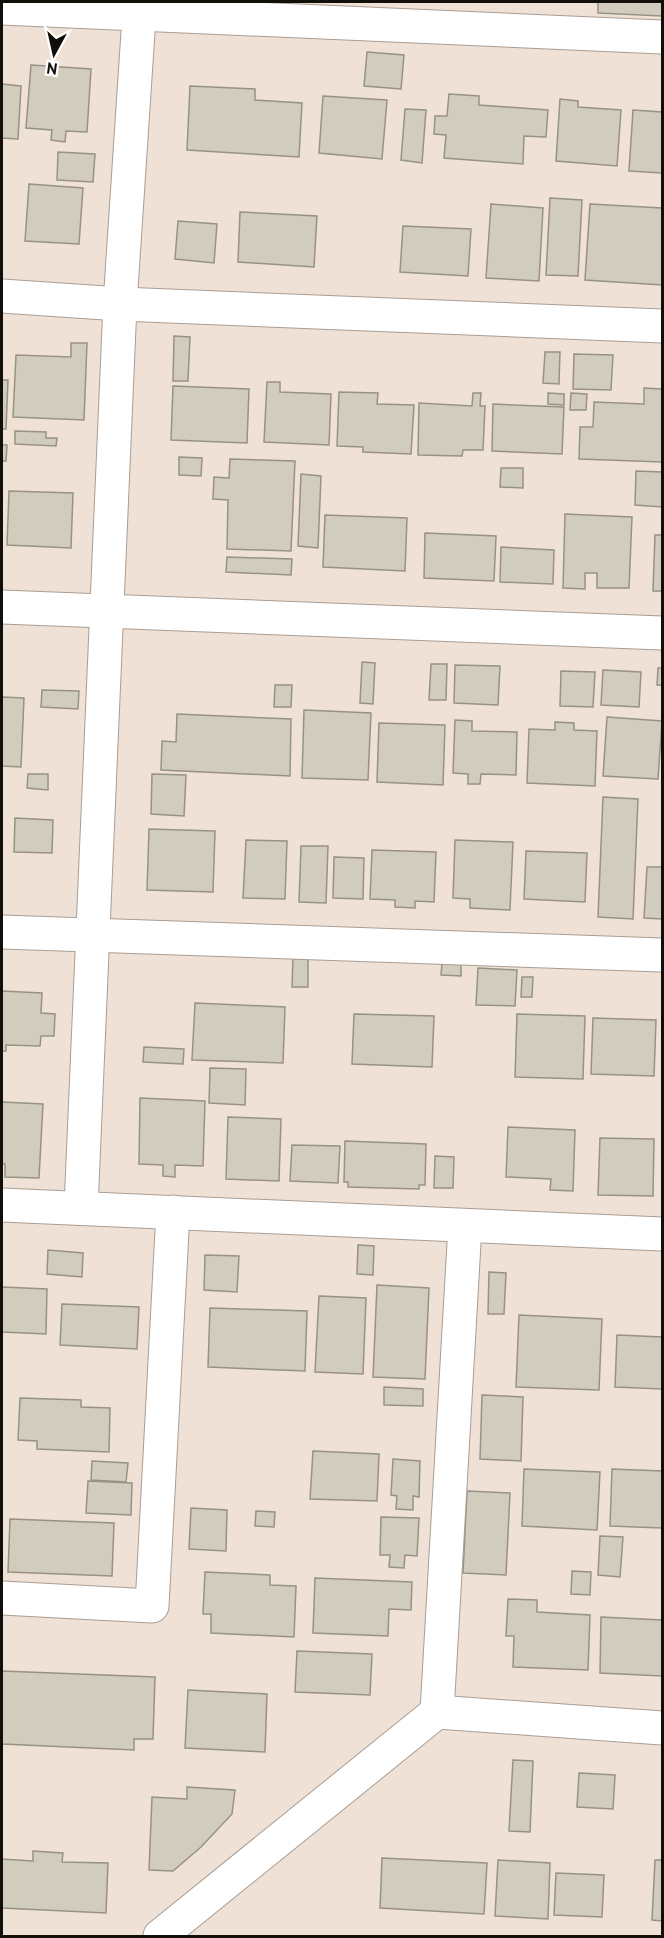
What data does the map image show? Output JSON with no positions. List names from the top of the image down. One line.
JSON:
{"north":"bottom"}
